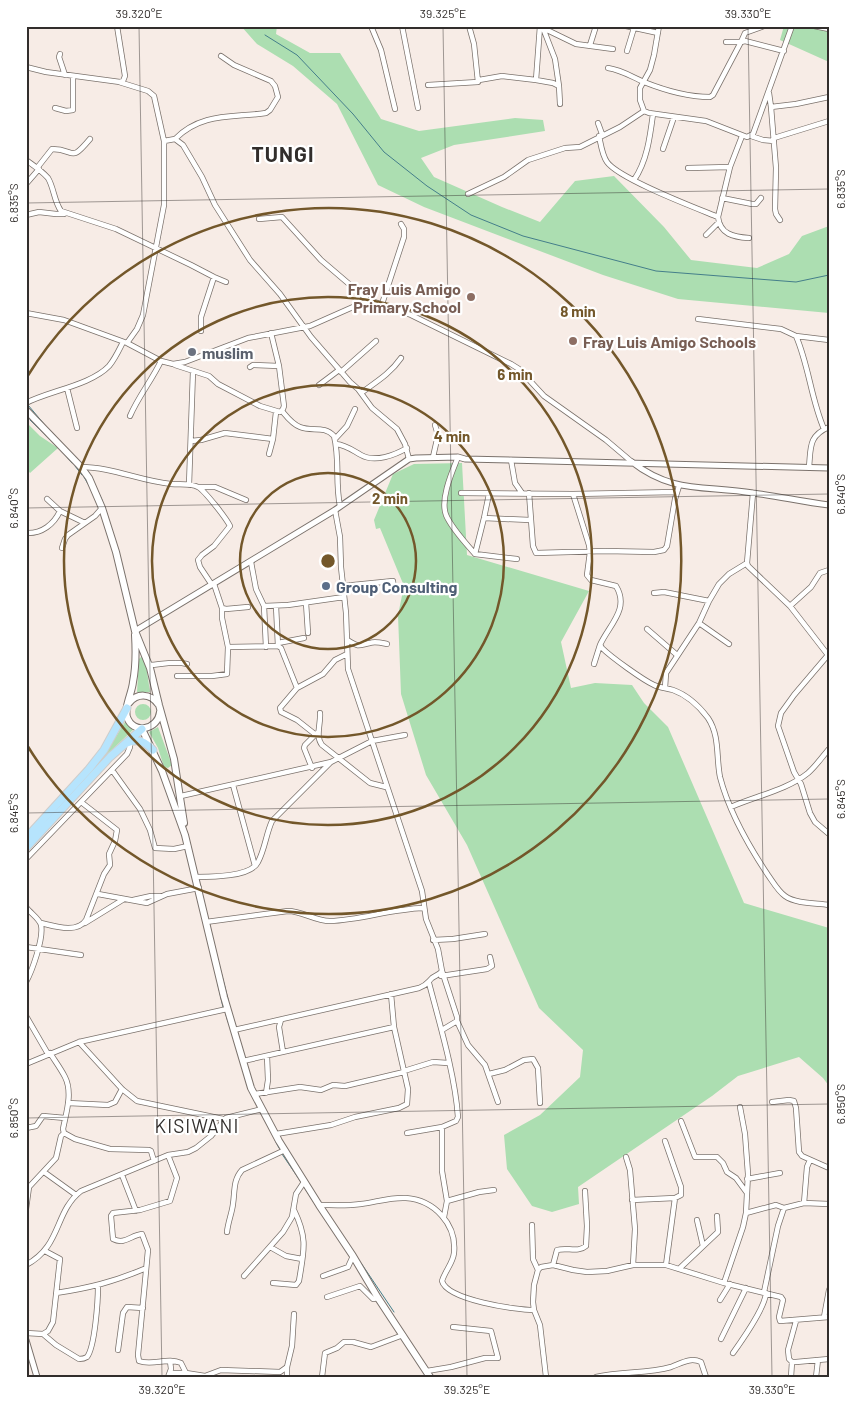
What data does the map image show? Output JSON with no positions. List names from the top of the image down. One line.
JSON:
{"districts":["TUNGI","KISIWANI"],"places":["Fray Luis Amigo Primary School","Fray Luis Amigo Schools","muslim","Group Consulting"],"coordinates":["39.320°E","39.325°E","39.330°E","6.835°S","6.840°S","6.845°S","6.850°S"],"rings":["8 min","6 min","4 min","2 min"]}
